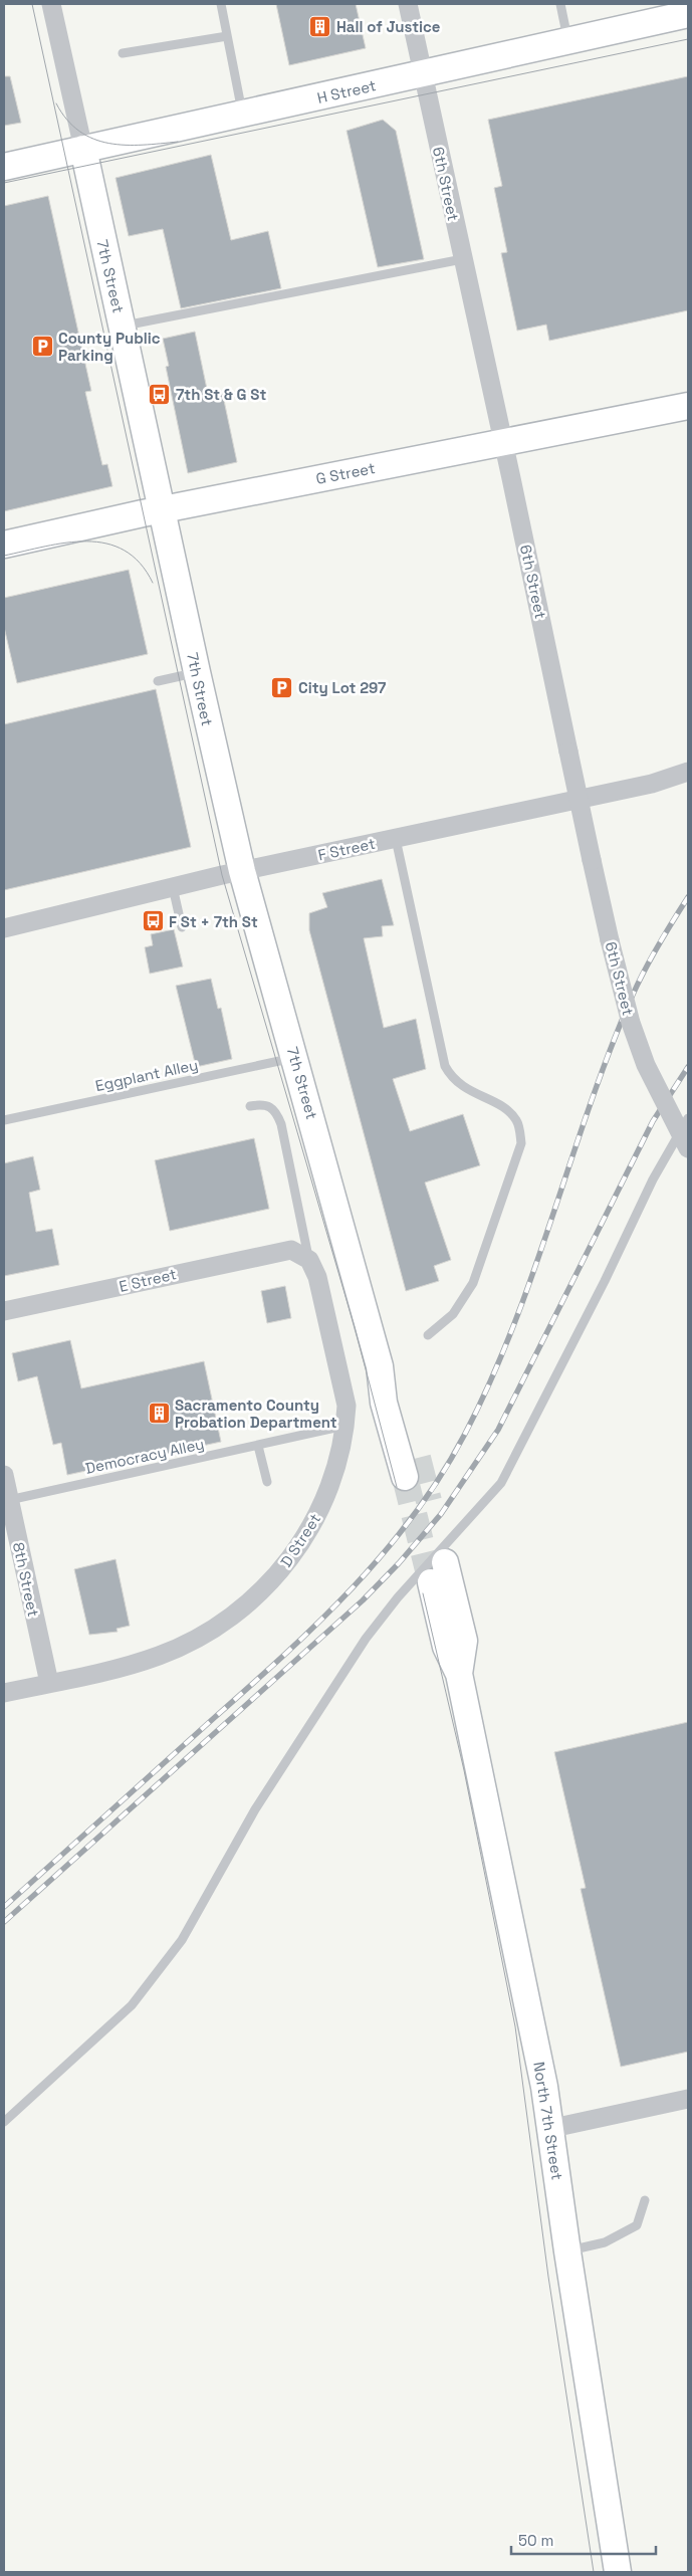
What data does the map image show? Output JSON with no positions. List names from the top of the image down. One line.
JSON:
{"streets":{"main road":["H Street","7th Street","G Street","North 7th Street"],"street":["6th Street","F Street","E Street","D Street","8th Street"],"lane":["Eggplant Alley","Democracy Alley"]},"crossings":[["H Street","6th Street"],["H Street","7th Street"],["6th Street","G Street"],["7th Street","G Street"],["7th Street","F Street"],["7th Street","Eggplant Alley"],["E Street","D Street"],["Democracy Alley","D Street"],["Democracy Alley","8th Street"],["D Street","8th Street"]],"places":{"building":["Hall of Justice","Sacramento County Probation Department"],"parking":["County Public Parking","City Lot 297"],"bus stop":["7th St & G St","F St + 7th St"]},"scale_bar":"50 m"}
